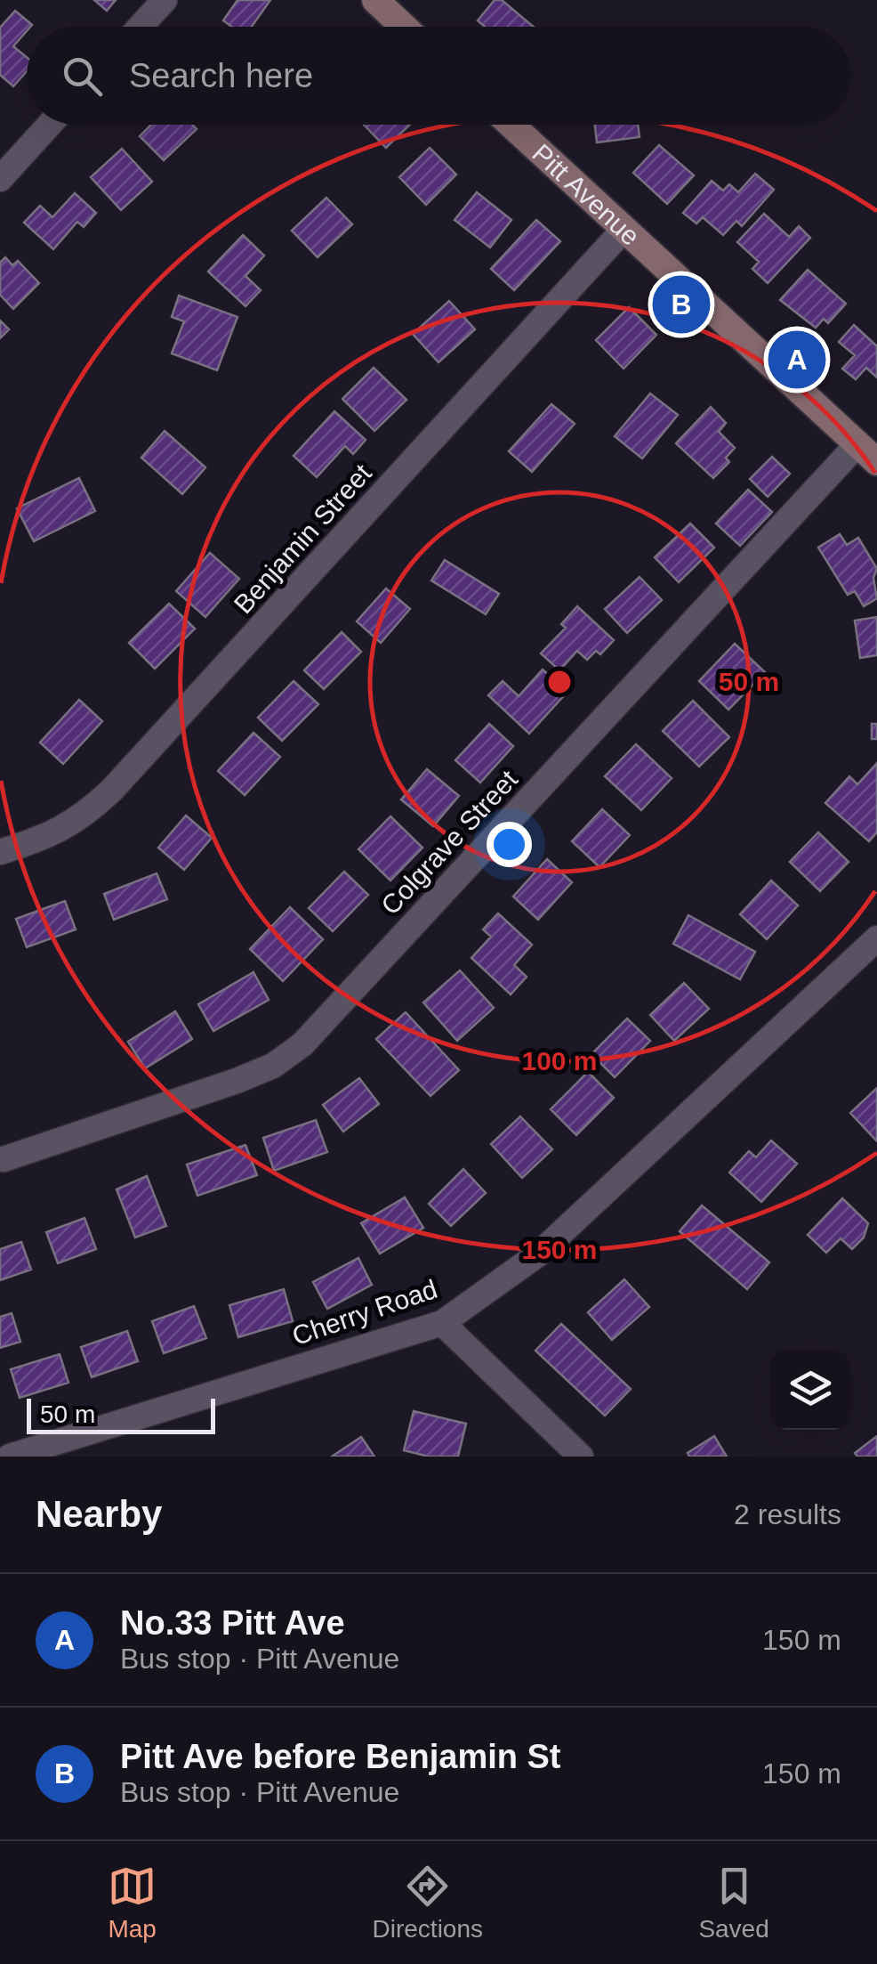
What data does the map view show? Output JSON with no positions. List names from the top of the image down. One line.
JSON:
{"streets":{"street":["Pitt Avenue","Benjamin Street","Colgrave Street","Cherry Road"]},"crossings":[["Pitt Avenue","Benjamin Street"],["Pitt Avenue","Colgrave Street"]],"scale_bar":"50 m","page":{"search":"Search here","pins":["B","A"],"scale":"50 m","heading":["Nearby","2 results"],"list":[{"mark":"A","name":"No.33 Pitt Ave","note":"Bus stop · Pitt Avenue","value":"150 m"},{"mark":"B","name":"Pitt Ave before Benjamin St","note":"Bus stop · Pitt Avenue","value":"150 m"}],"nav":["Map","Directions","Saved"]},"rings":["50 m","100 m","150 m"]}
